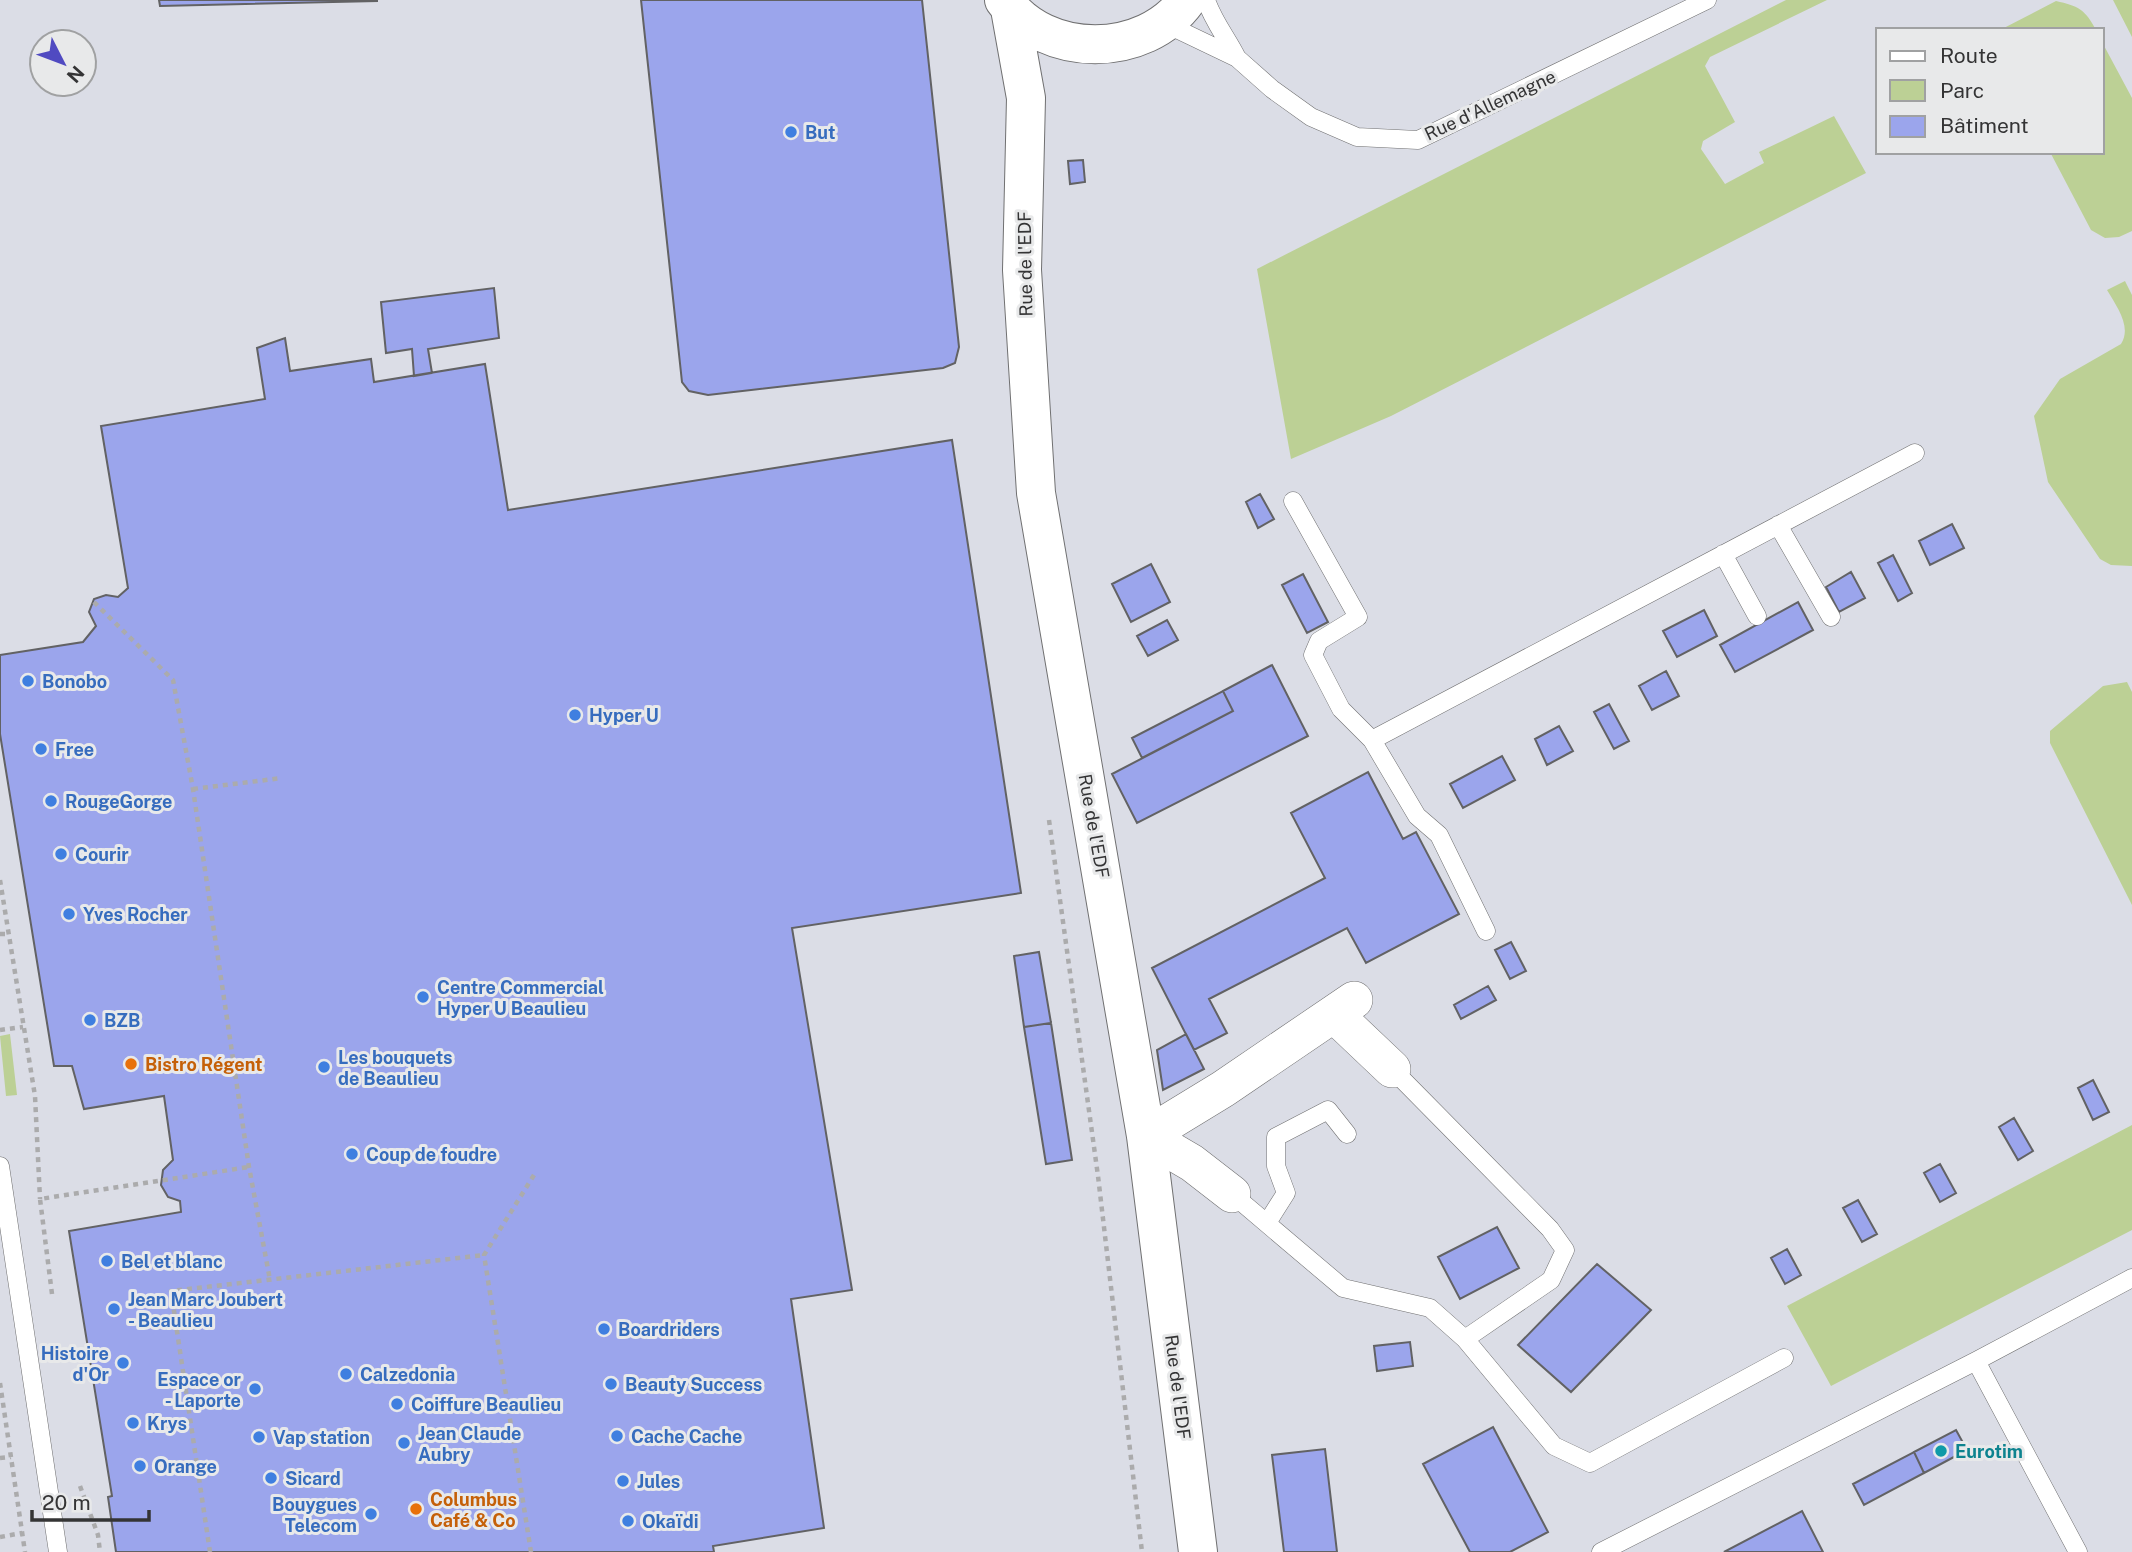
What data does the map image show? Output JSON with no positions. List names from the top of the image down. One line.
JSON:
{"streets":{"street":["Rue de l'EDF"],"lane":["Rue d'Allemagne"]},"places":["But","Bonobo","Hyper U","Free","RougeGorge","Courir","Yves Rocher","Centre Commercial Hyper U Beaulieu","BZB","Bistro Régent","Les bouquets de Beaulieu","Coup de foudre","Bel et blanc","Jean Marc Joubert - Beaulieu","Boardriders","Histoire d'Or","Calzedonia","Beauty Success","Espace or - Laporte","Coiffure Beaulieu","Krys","Cache Cache","Vap station","Jean Claude Aubry","Eurotim","Orange","Sicard","Jules","Columbus Café & Co","Bouygues Telecom","Okaïdi"],"legend":["Route","Parc","Bâtiment"],"scale_bar":"20 m","north":"bottom right"}
